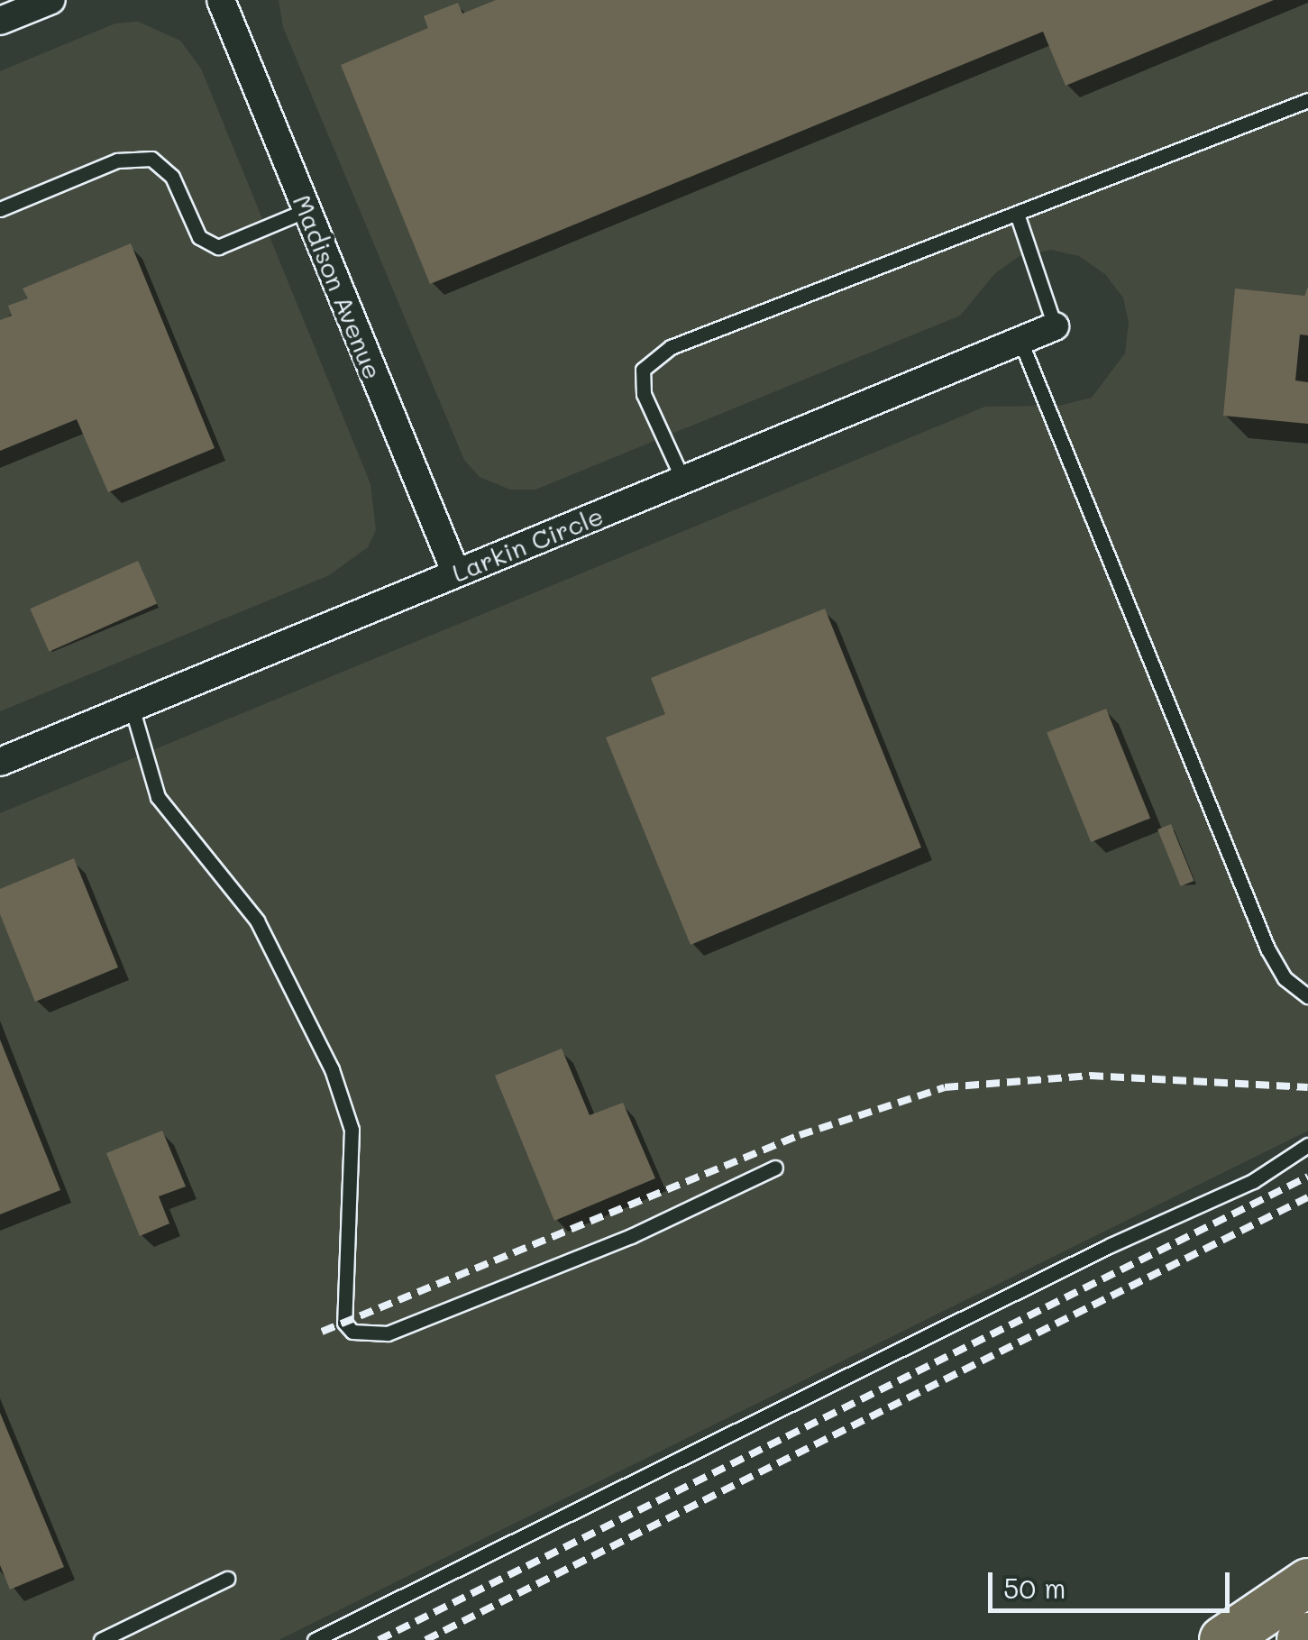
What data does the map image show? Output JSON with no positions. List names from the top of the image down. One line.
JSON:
{"streets":{"street":["Madison Avenue","Larkin Circle"]},"crossings":[["Madison Avenue","Larkin Circle"]],"scale_bar":"50 m"}
